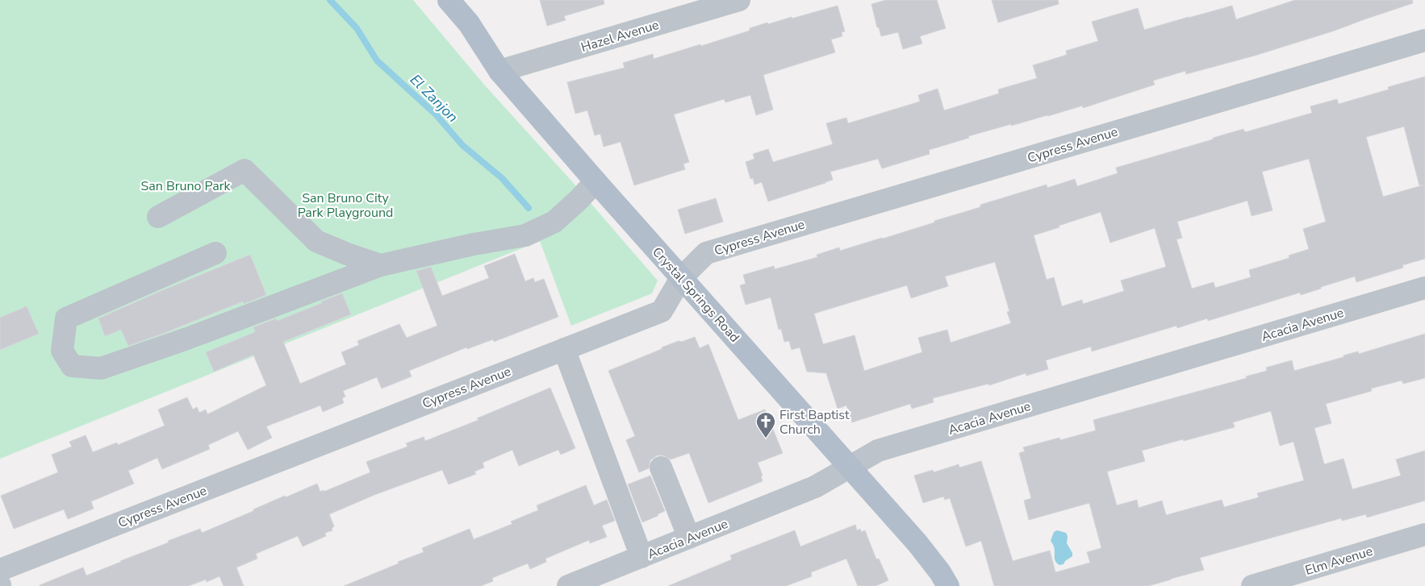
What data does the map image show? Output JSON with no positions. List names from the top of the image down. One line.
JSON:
{"streets":{"main road":["Crystal Springs Road"],"street":["Hazel Avenue","Cypress Avenue","Acacia Avenue","Elm Avenue"]},"crossings":[["Hazel Avenue","Crystal Springs Road"],["Cypress Avenue","Crystal Springs Road"],["Crystal Springs Road","Acacia Avenue"]],"water":["El Zanjon"],"parks":["San Bruno Park","San Bruno City Park Playground"],"places":{"church":["First Baptist Church"]}}
